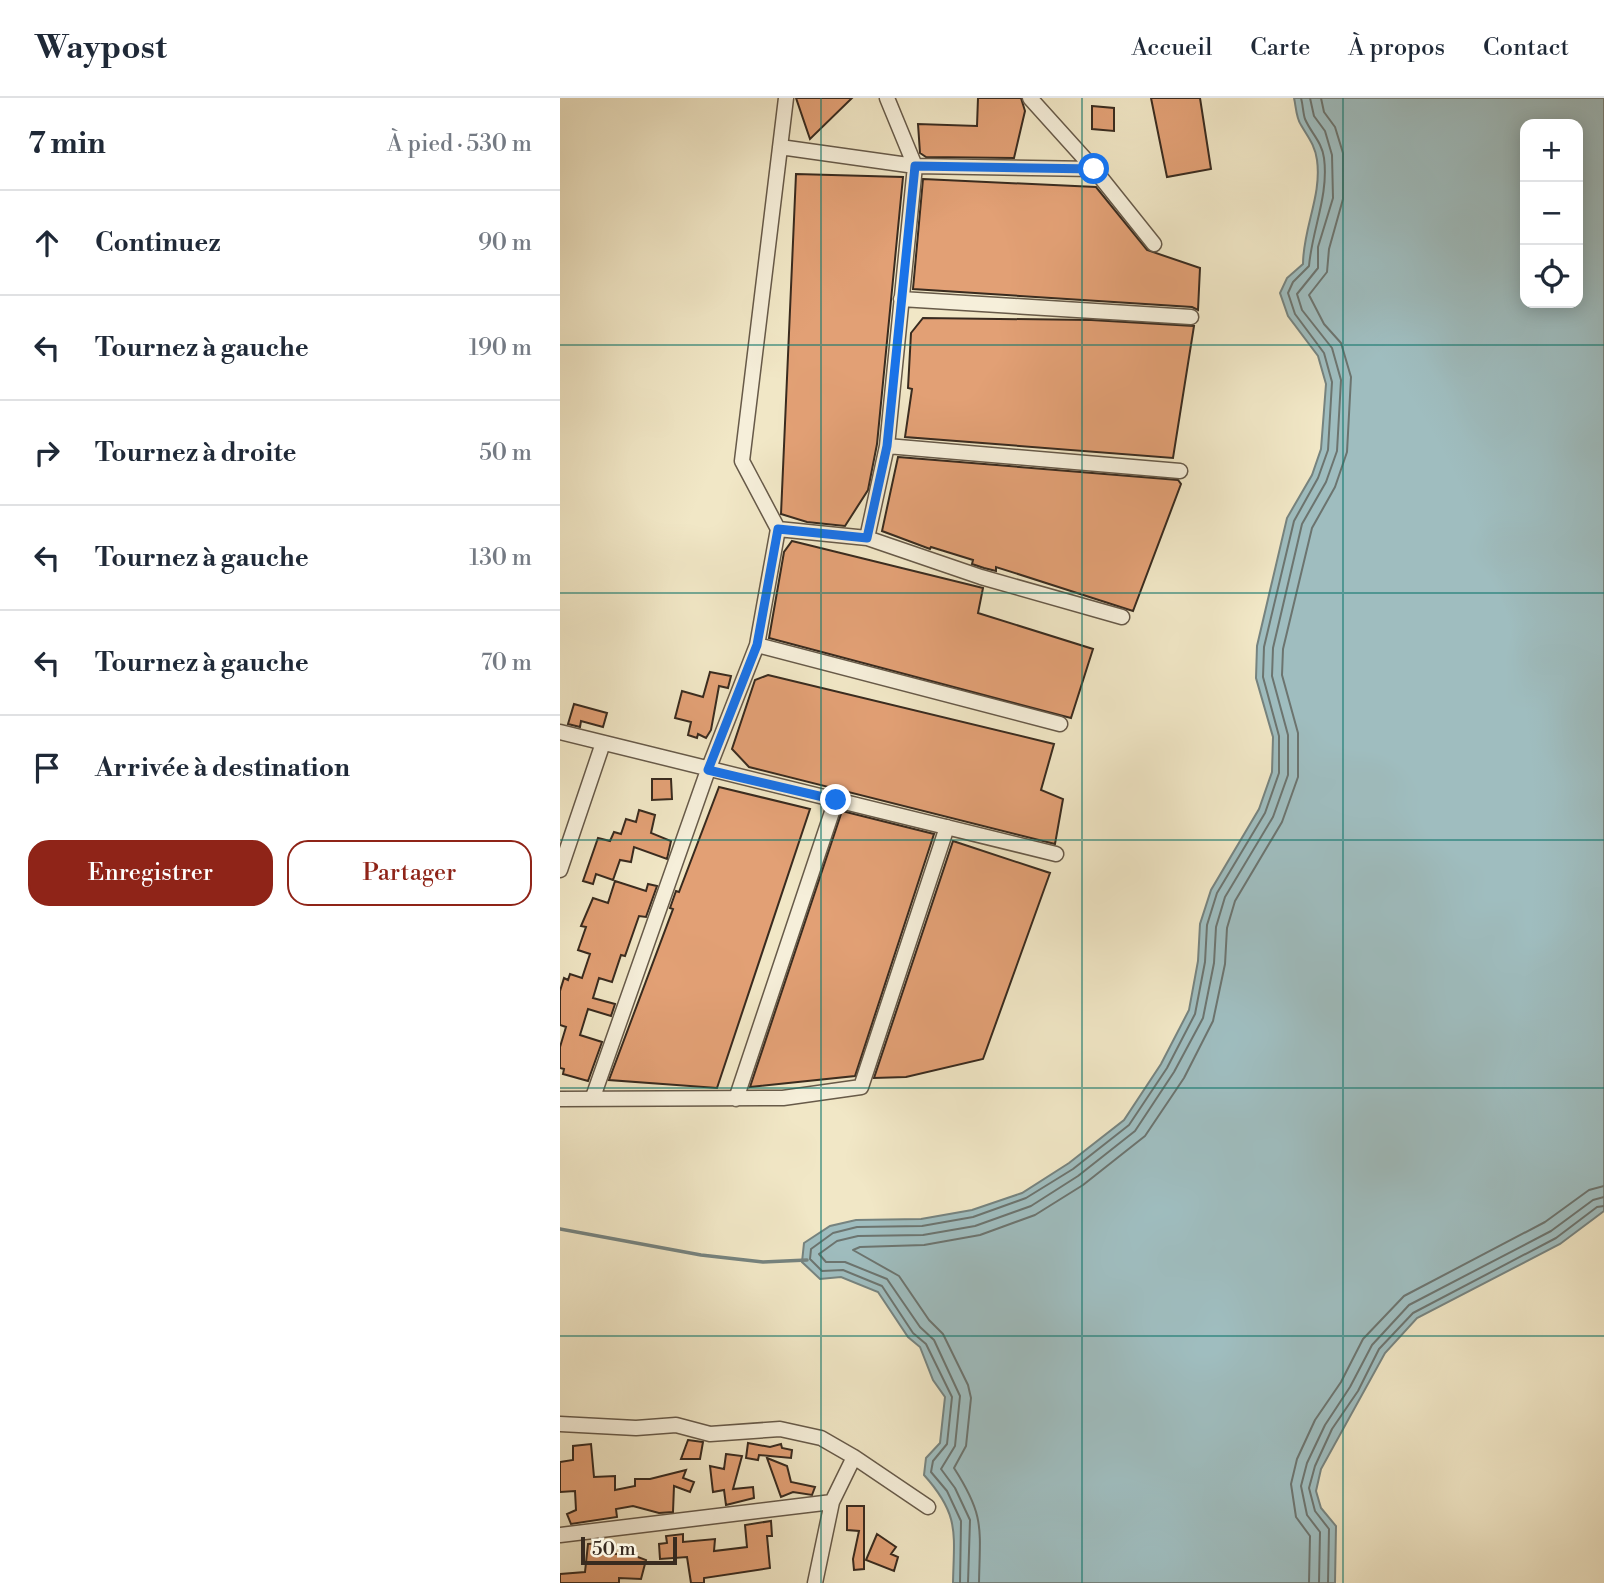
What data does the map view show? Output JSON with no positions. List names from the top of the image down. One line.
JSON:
{"scale_bar":"50 m","page":{"header":"Waypost","nav":["Accueil","Carte","À propos","Contact"],"heading":["7 min","À pied · 530 m"],"map_buttons":["+","−"],"list":[["Continuez","90 m"],["Tournez à gauche","190 m"],["Tournez à droite","50 m"],["Tournez à gauche","130 m"],["Tournez à gauche","70 m"],"Arrivée à destination"],"buttons":["Enregistrer","Partager"],"scale":"50 m"}}
